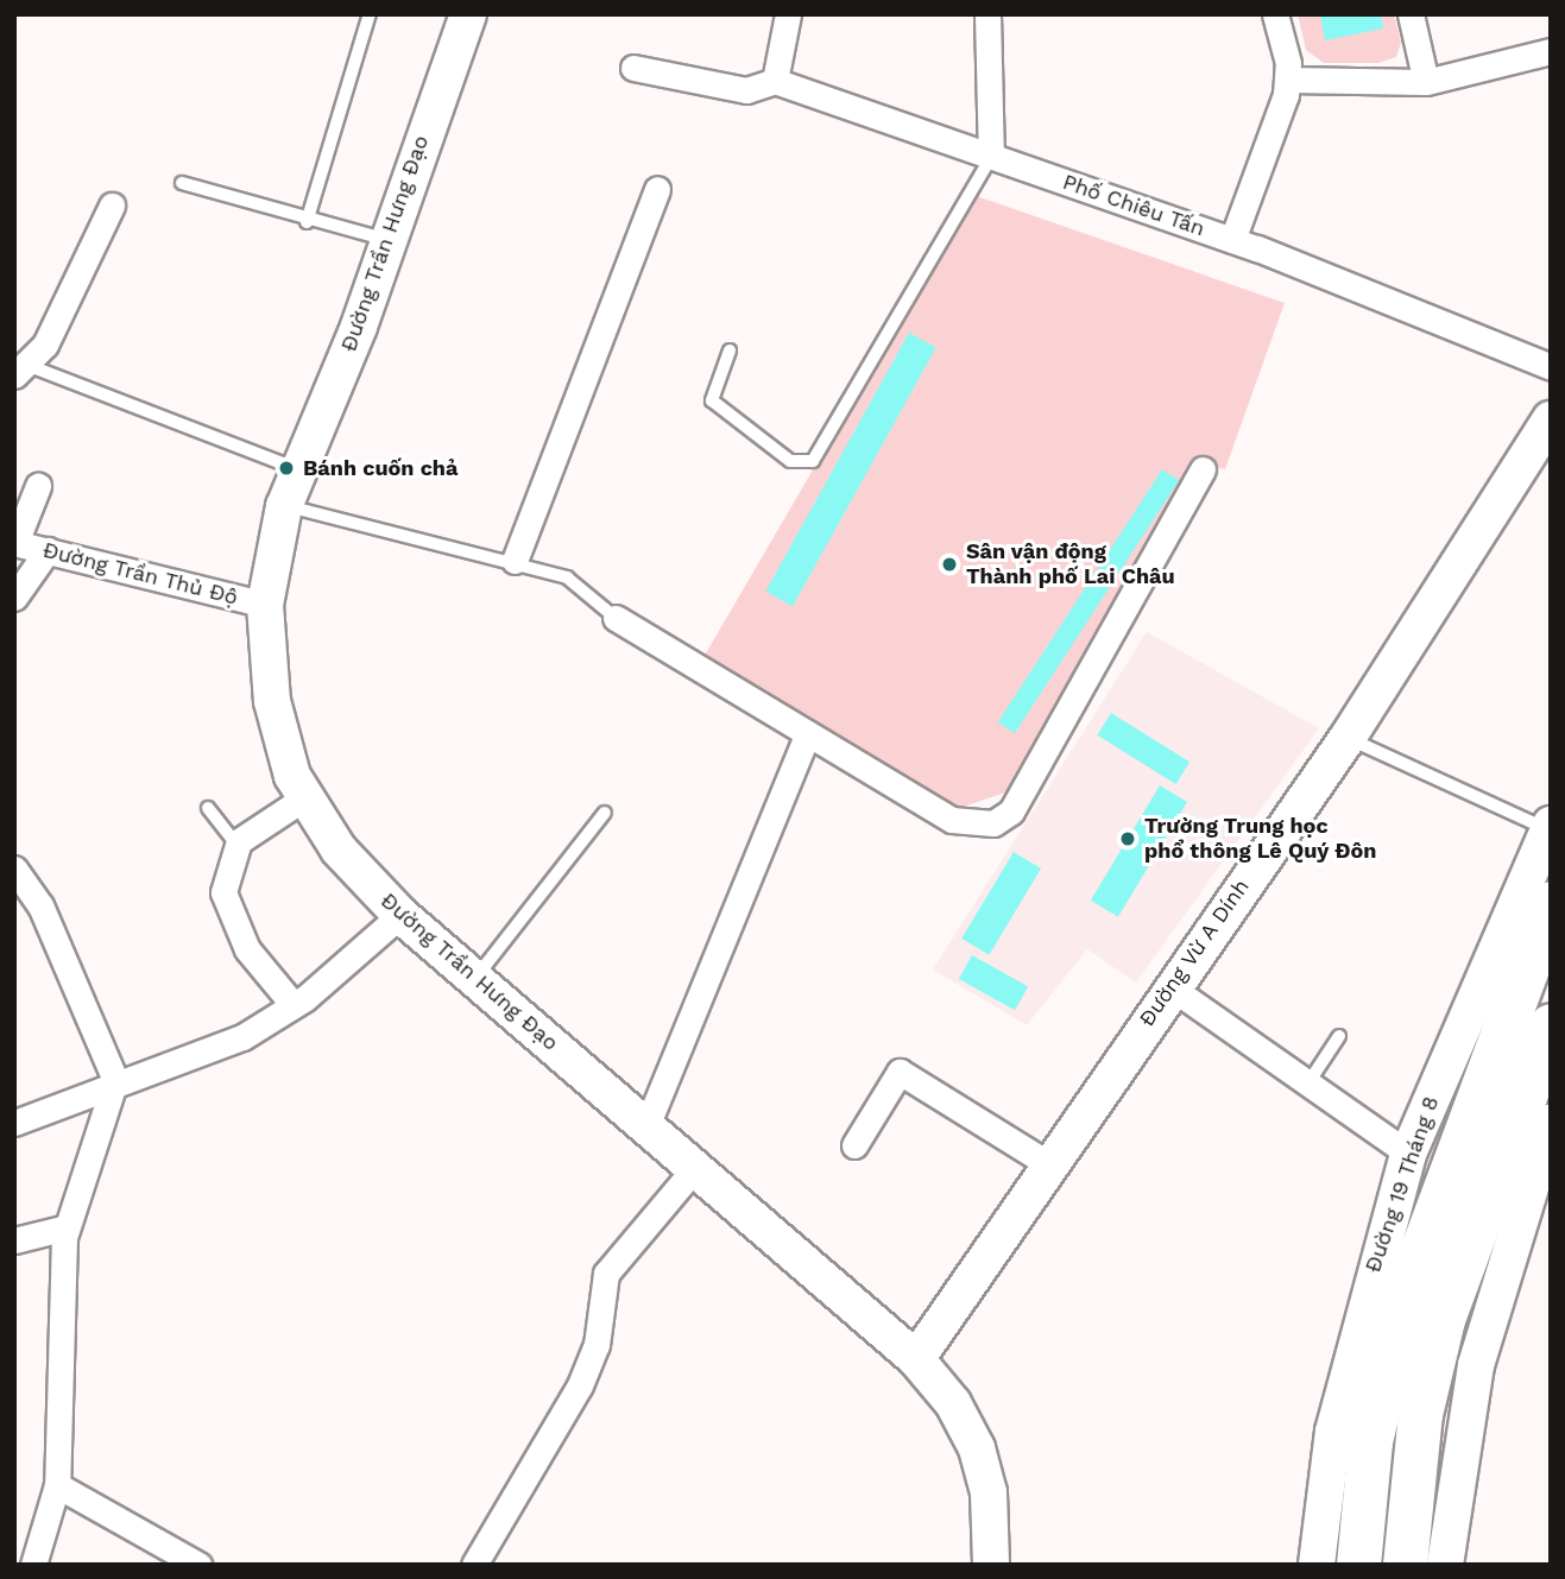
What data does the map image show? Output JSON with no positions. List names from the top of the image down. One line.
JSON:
{"streets":{"highway":["Đường 19 Tháng 8"],"street":["Phố Chiêu Tấn","Đường Trần Hưng Đạo","Đường Trần Thủ Độ","Đường Vừ A Dính"]},"crossings":[["Đường Trần Hưng Đạo","Đường Trần Thủ Độ"],["Đường Trần Hưng Đạo","Đường Vừ A Dính"]],"places":["Bánh cuốn chả","Sân vận động Thành phố Lai Châu","Trường Trung học phổ thông Lê Quý Đôn"]}
